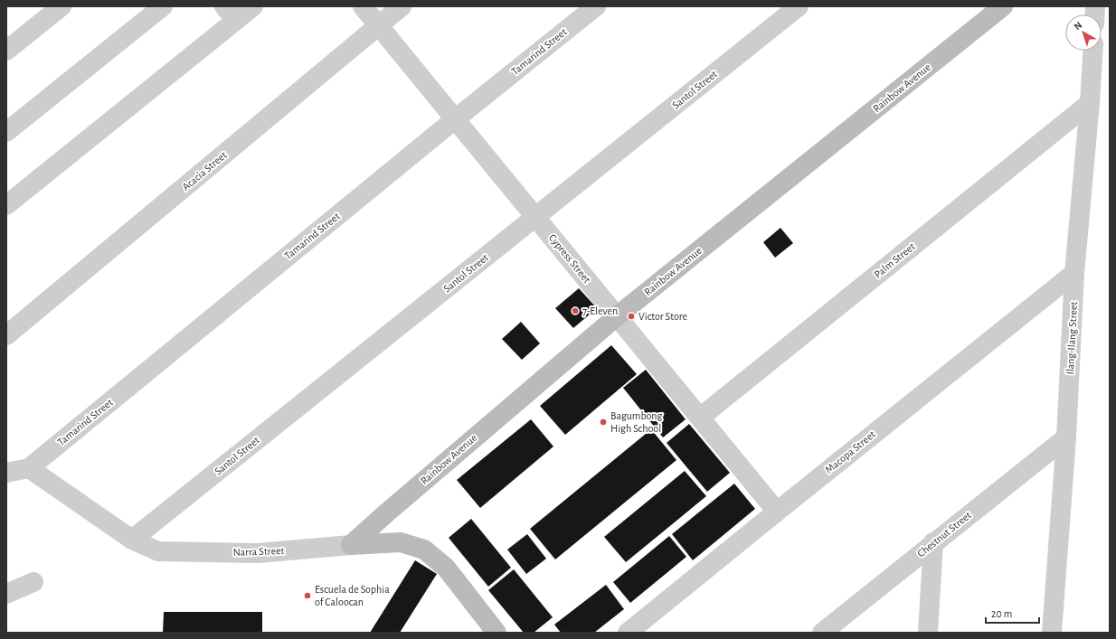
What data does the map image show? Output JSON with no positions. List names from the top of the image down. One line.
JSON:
{"streets":{"street":["Tamarind Street","Rainbow Avenue","Santol Street","Acacia Street","Cypress Street","Palm Street","Ilang-Ilang Street","Macopa Street","Chestnut Street","Narra Street"]},"crossings":[["Tamarind Street","Cypress Street"],["Tamarind Street","Narra Street"],["Rainbow Avenue","Cypress Street"],["Rainbow Avenue","Narra Street"],["Santol Street","Cypress Street"],["Santol Street","Narra Street"],["Acacia Street","Cypress Street"],["Cypress Street","Palm Street"],["Cypress Street","Macopa Street"],["Palm Street","Ilang-Ilang Street"],["Ilang-Ilang Street","Macopa Street"],["Ilang-Ilang Street","Chestnut Street"]],"places":["7-Eleven","Victor Store","Bagumbong High School","Escuela de Sophia of Caloocan"],"scale_bar":"20 m","north":"top left"}
